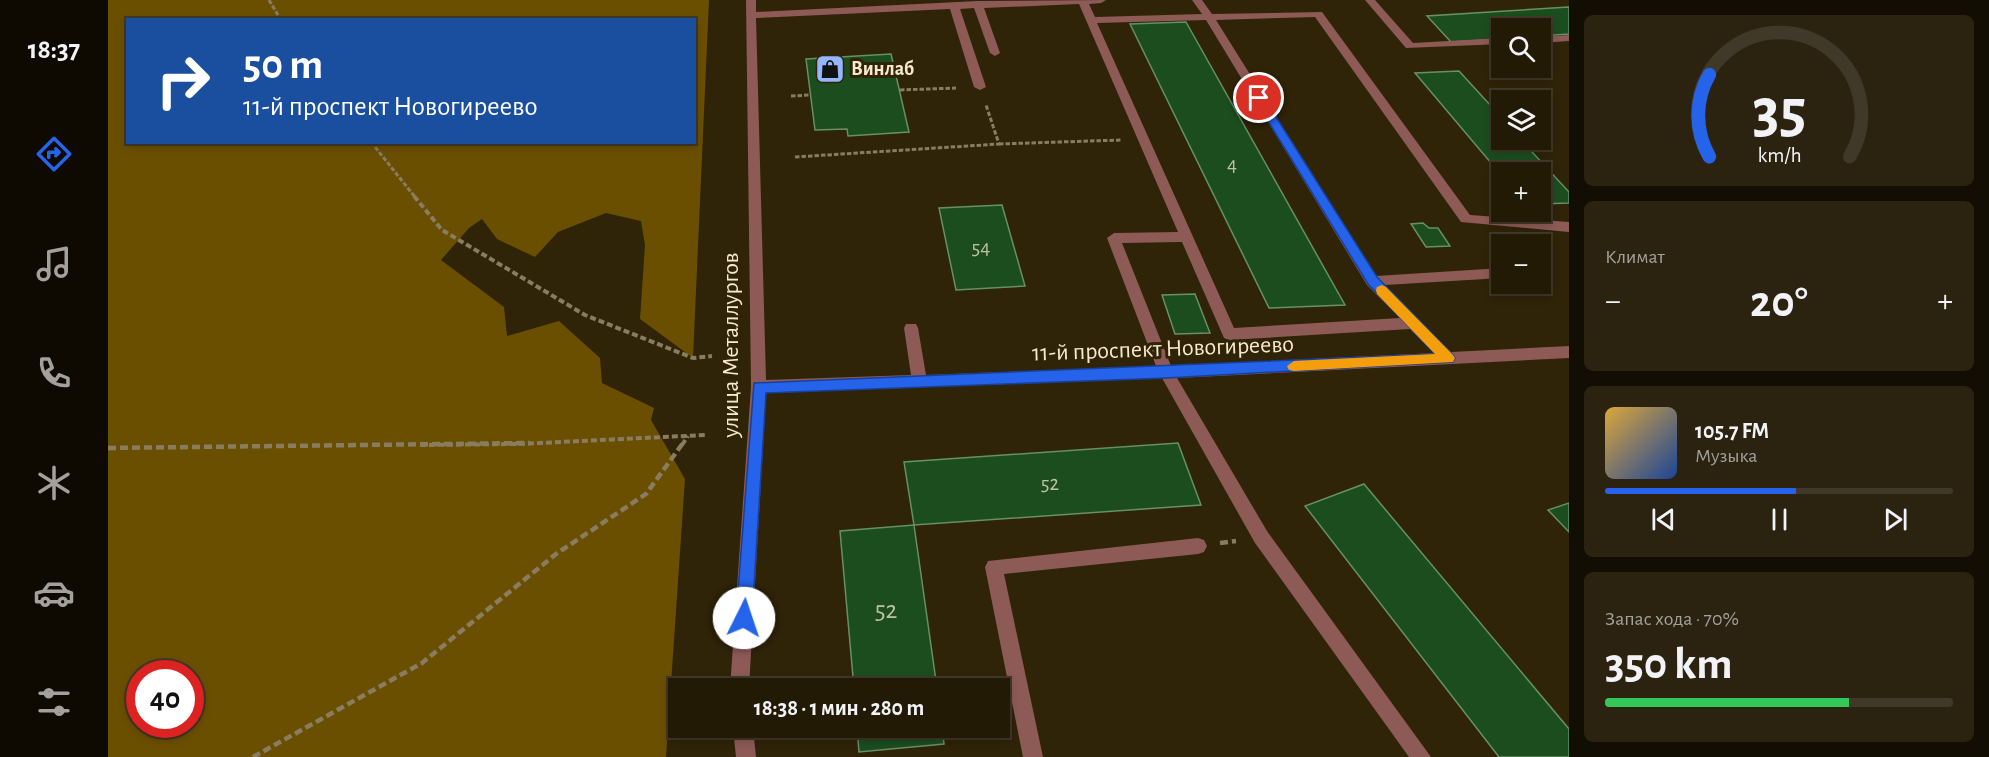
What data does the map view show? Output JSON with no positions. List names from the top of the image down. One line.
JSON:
{"streets":{"street":["улица Металлургов","11-й проспект Новогиреево"]},"crossings":[["улица Металлургов","11-й проспект Новогиреево"]],"places":{"shop":["Винлаб"]},"house_numbers":["4","54","52","52"],"page":{"tabs":"18:37","map_buttons":["+","−"],"turn":["50 m","11-й проспект Новогиреево"],"tile":["Климат",["Запас хода · 70%","350 km"]],"heat":["−","20°","+"],"song":["105.7 FM","Музыка"],"limit":"40","trip":"18:38 · 1 мин · 280 m","gauge":["35","km/h"]}}
